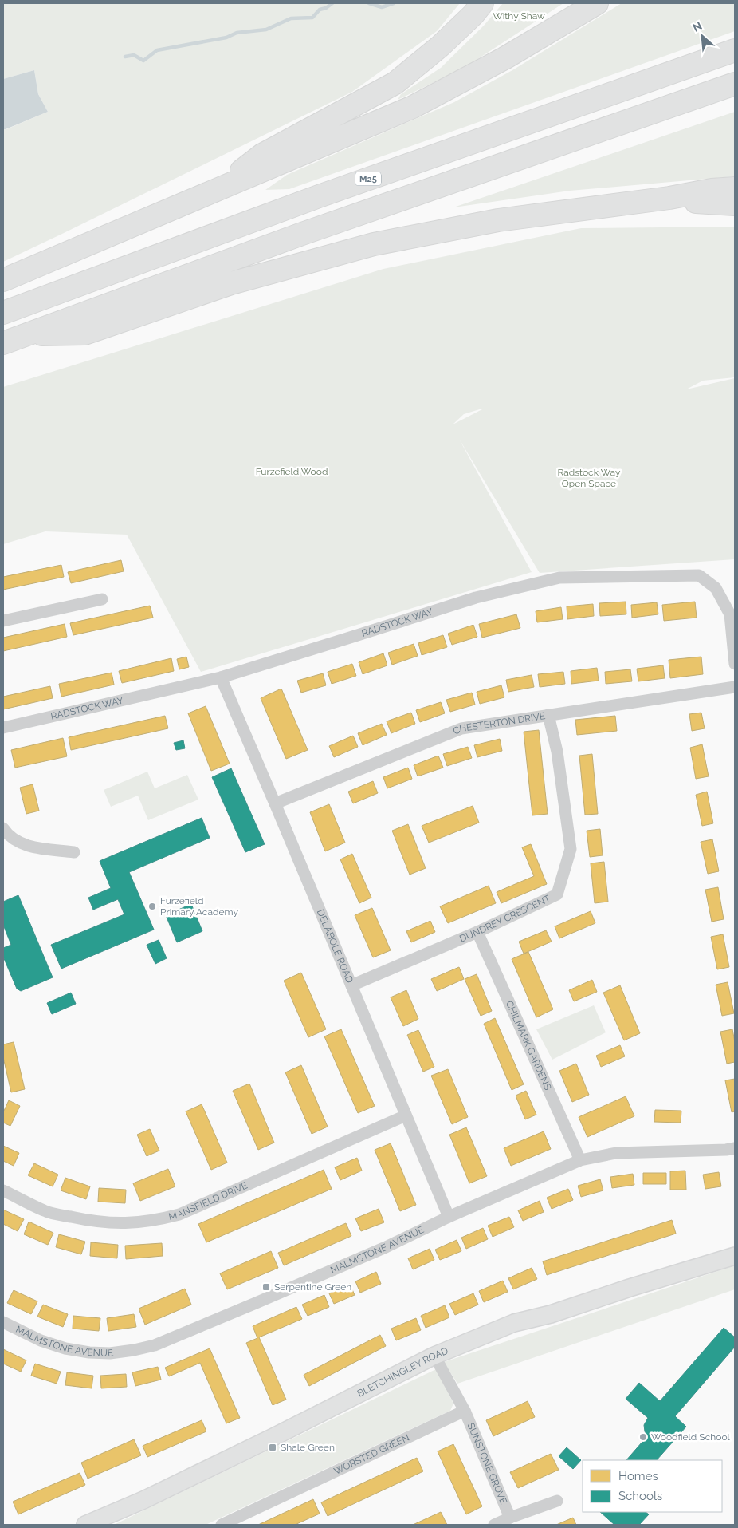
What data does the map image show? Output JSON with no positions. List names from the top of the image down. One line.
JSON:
{"streets":{"highway":["M25"],"street":["RADSTOCK WAY","CHESTERTON DRIVE","DUNDREY CRESCENT","DELABOLE ROAD","CHILMARK GARDENS","MANSFIELD DRIVE","MALMSTONE AVENUE","BLETCHINGLEY ROAD","WORSTED GREEN","SUNSTONE GROVE"]},"crossings":[["RADSTOCK WAY","DELABOLE ROAD"],["CHESTERTON DRIVE","DUNDREY CRESCENT"],["CHESTERTON DRIVE","DELABOLE ROAD"],["DUNDREY CRESCENT","DELABOLE ROAD"],["DUNDREY CRESCENT","CHILMARK GARDENS"],["DELABOLE ROAD","MANSFIELD DRIVE"],["DELABOLE ROAD","MALMSTONE AVENUE"],["CHILMARK GARDENS","MALMSTONE AVENUE"],["WORSTED GREEN","SUNSTONE GROVE"]],"parks":["Withy Shaw","Furzefield Wood","Radstock Way Open Space"],"places":{"other":["Furzefield Primary Academy","Woodfield School"],"transit":["Serpentine Green","Shale Green"]},"legend":["Homes","Schools"],"north":"top left"}
